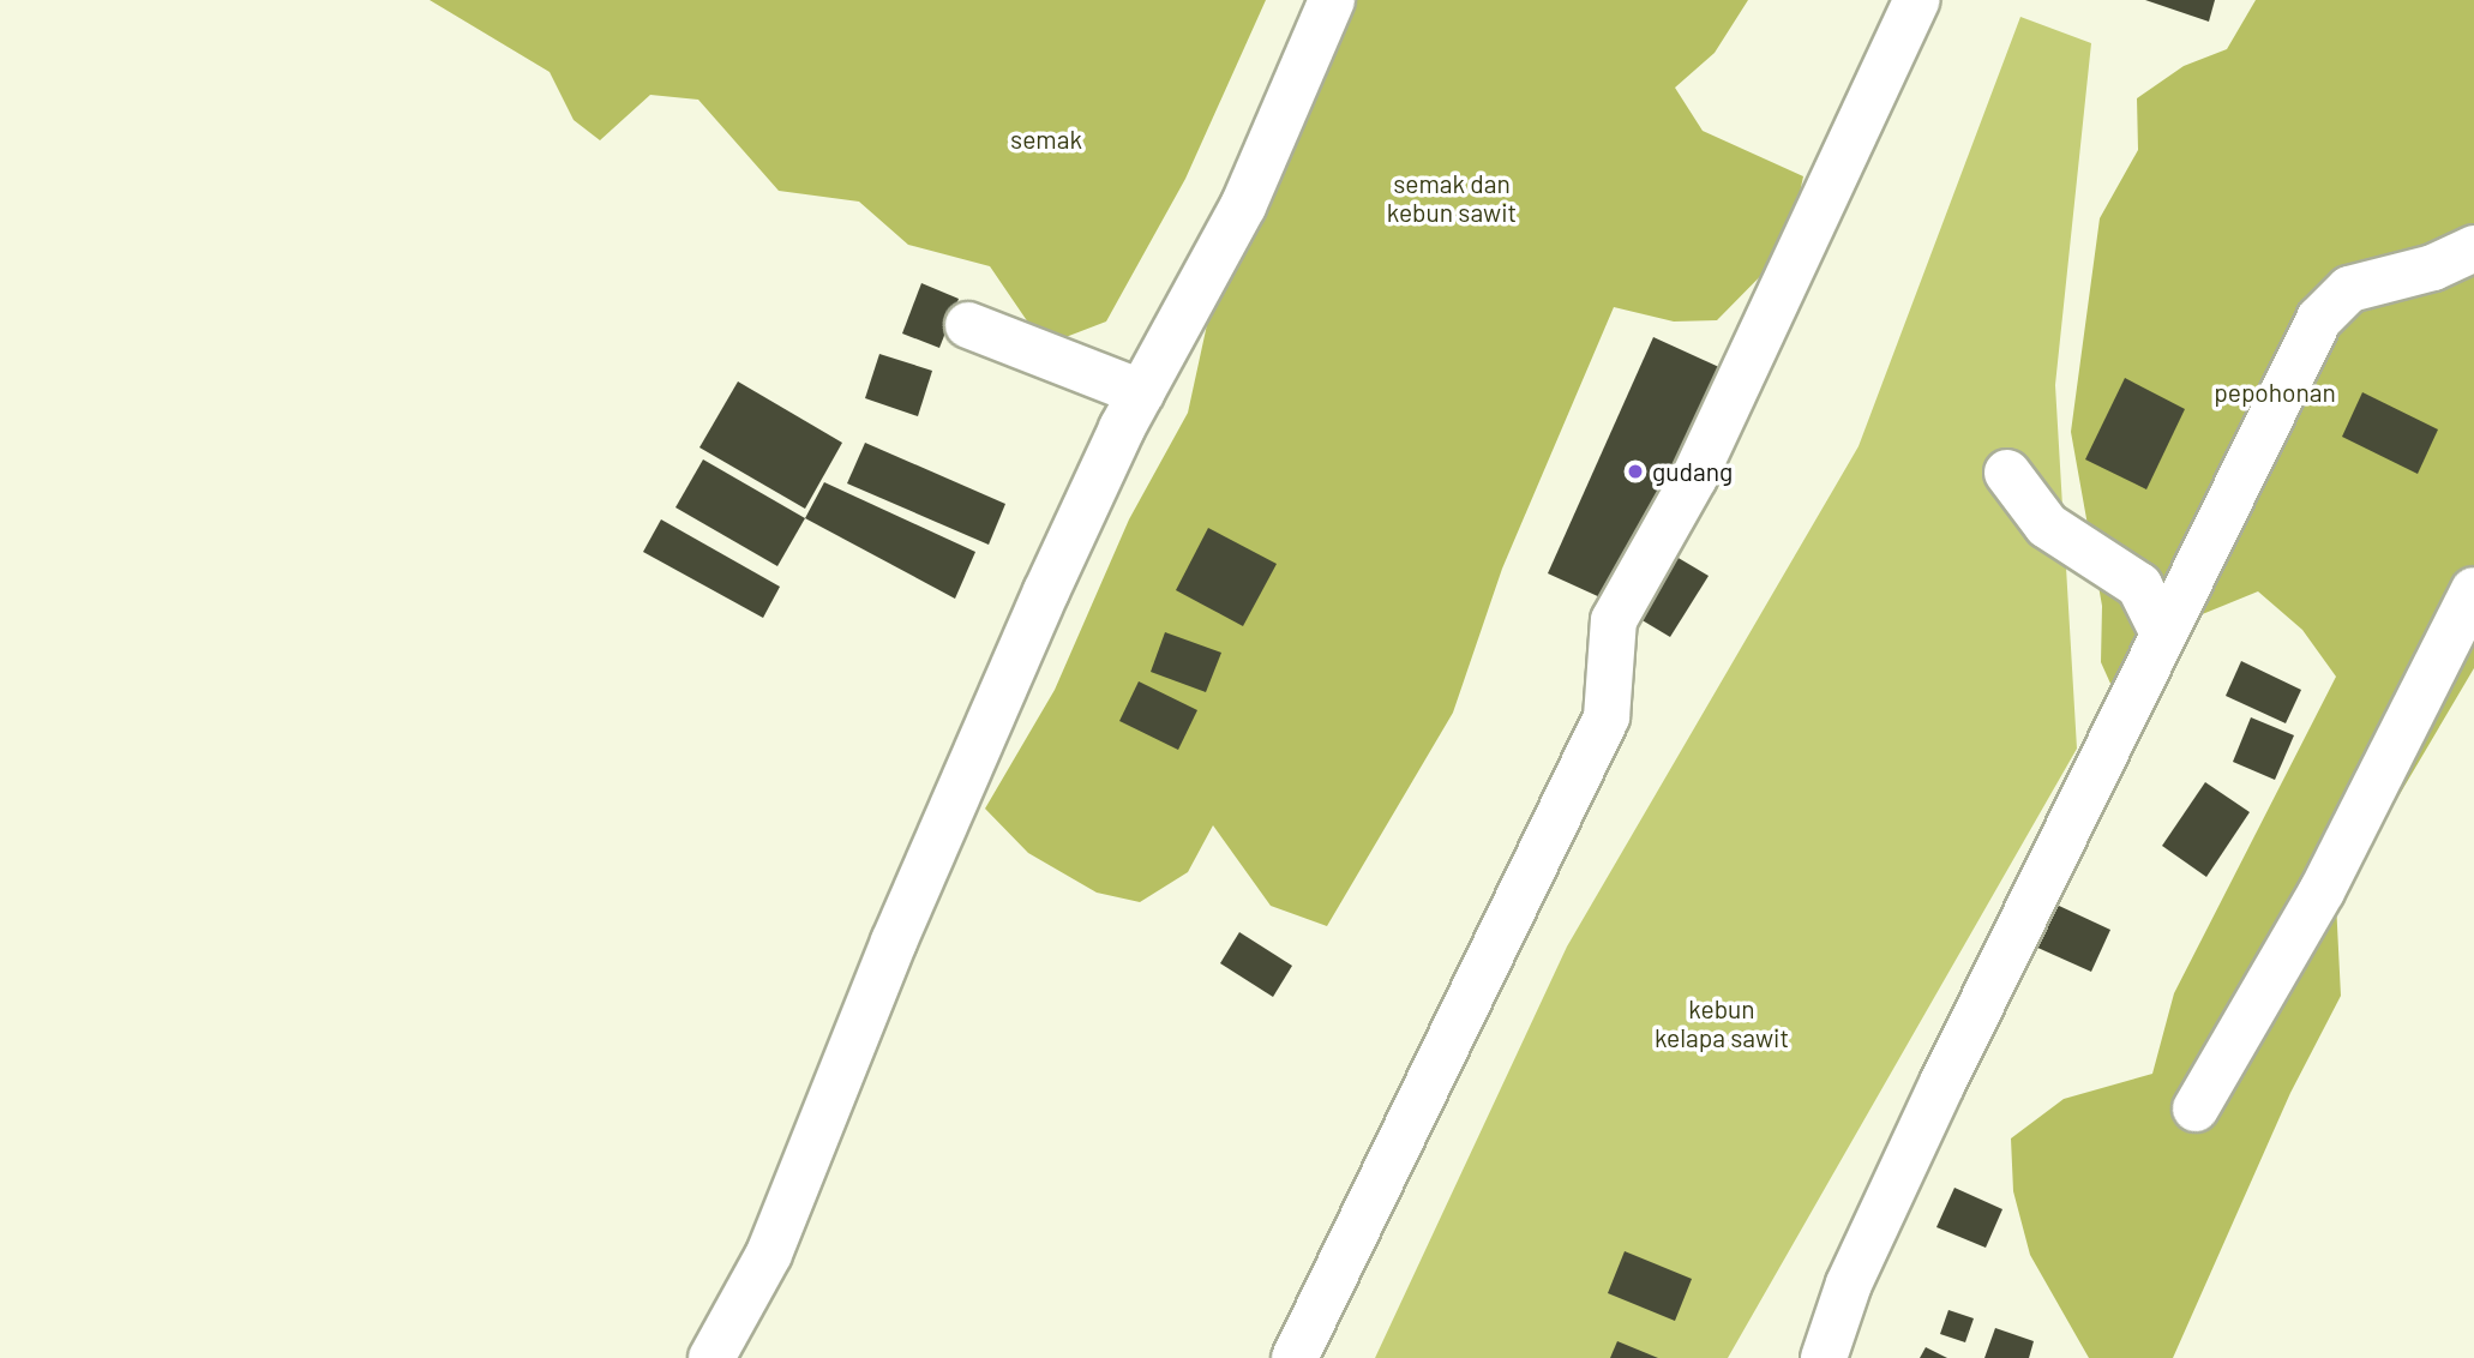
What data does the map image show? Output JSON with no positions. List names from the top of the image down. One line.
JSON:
{"parks":["semak","semak dan kebun sawit","pepohonan","kebun kelapa sawit"],"places":["gudang"]}
